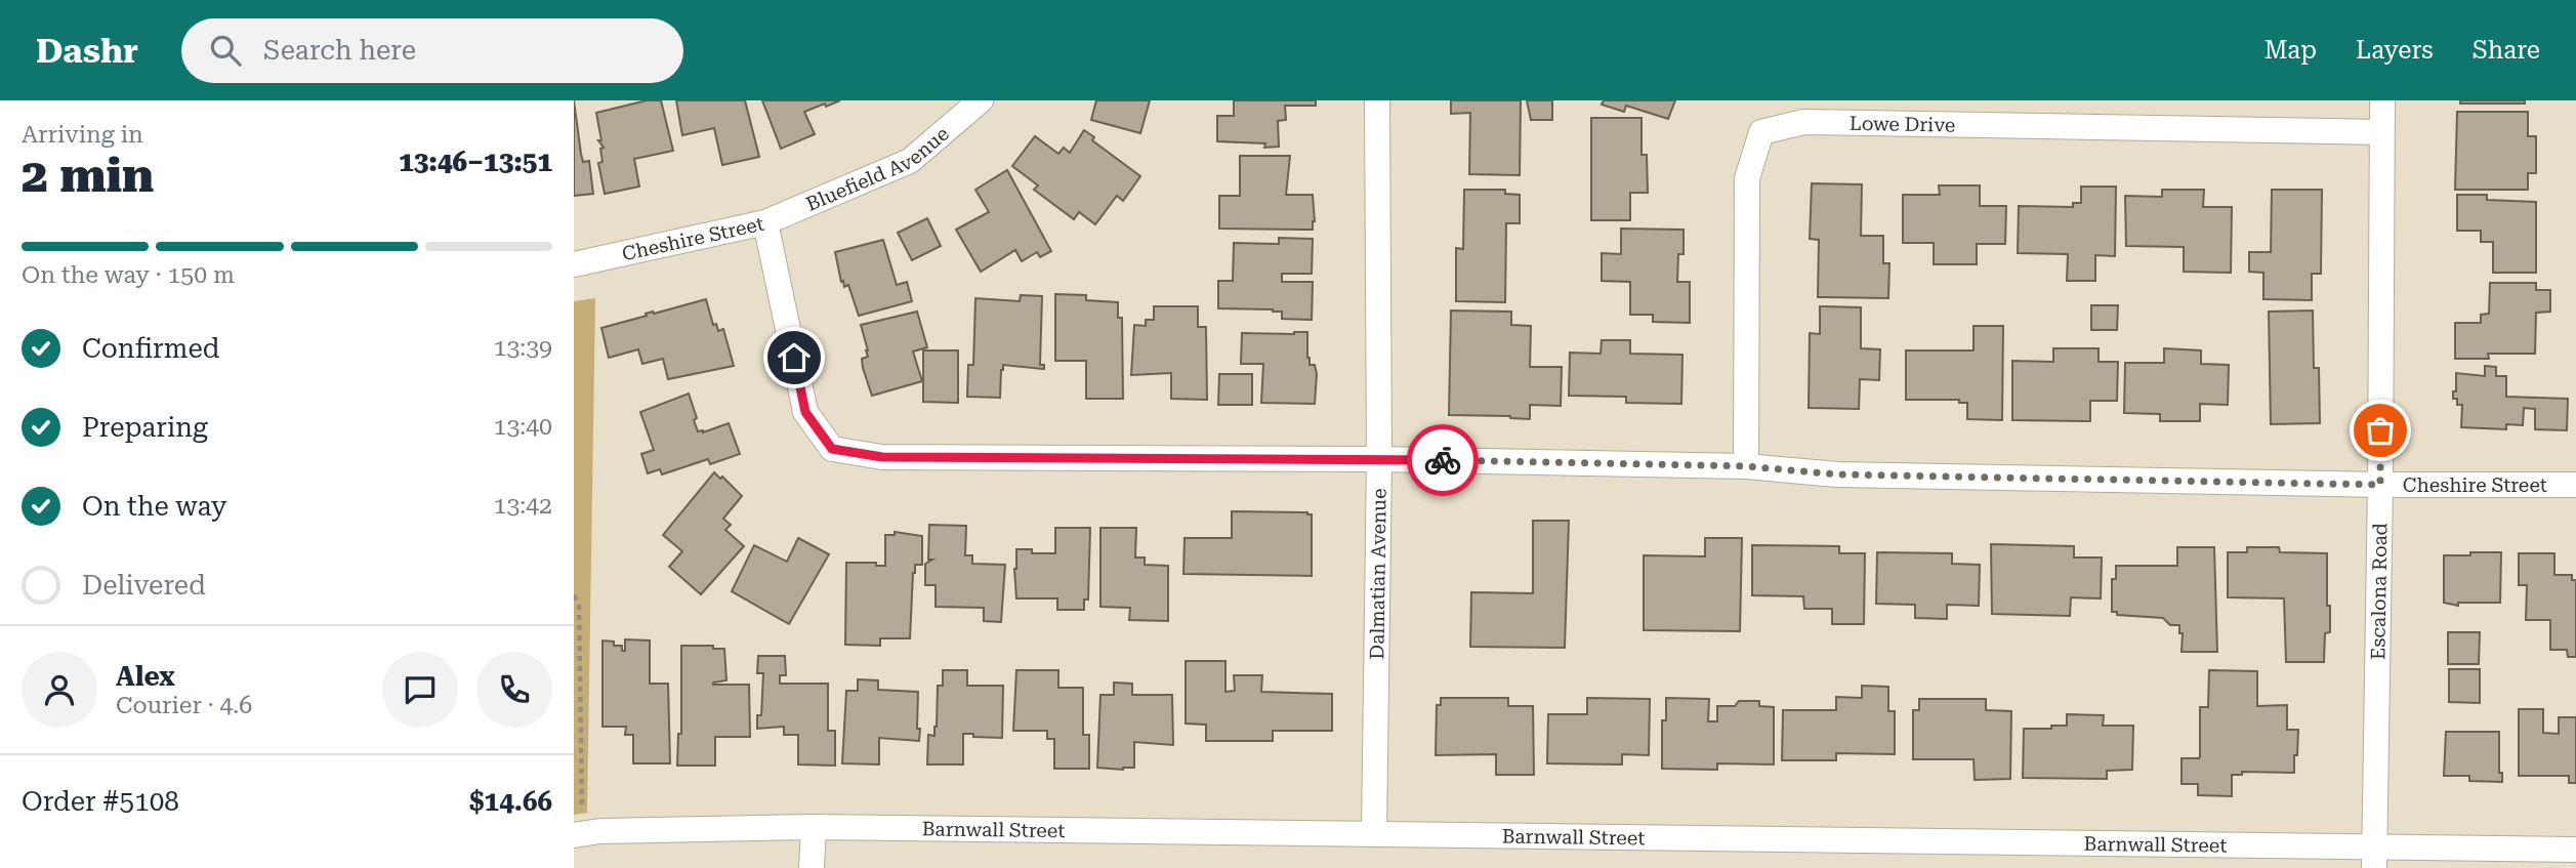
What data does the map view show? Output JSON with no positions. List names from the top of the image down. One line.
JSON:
{"streets":{"street":["Lowe Drive","Bluefield Avenue","Cheshire Street","Dalmatian Avenue","Escalona Road","Barnwall Street"]},"crossings":[["Lowe Drive","Cheshire Street"],["Lowe Drive","Escalona Road"],["Bluefield Avenue","Cheshire Street"],["Cheshire Street","Dalmatian Avenue"],["Cheshire Street","Escalona Road"],["Dalmatian Avenue","Barnwall Street"],["Escalona Road","Barnwall Street"]],"page":{"header":"Dashr","search":"Search here","nav":["Map","Layers","Share"],"heading":["2 min","Arriving in","13:46–13:51"],"panel":["Alex","Courier · 4.6","Order #5108","$14.66"],"bar":"On the way · 150 m","list":[["Confirmed","13:39"],["Preparing","13:40"],["On the way","13:42"],"Delivered"]}}
